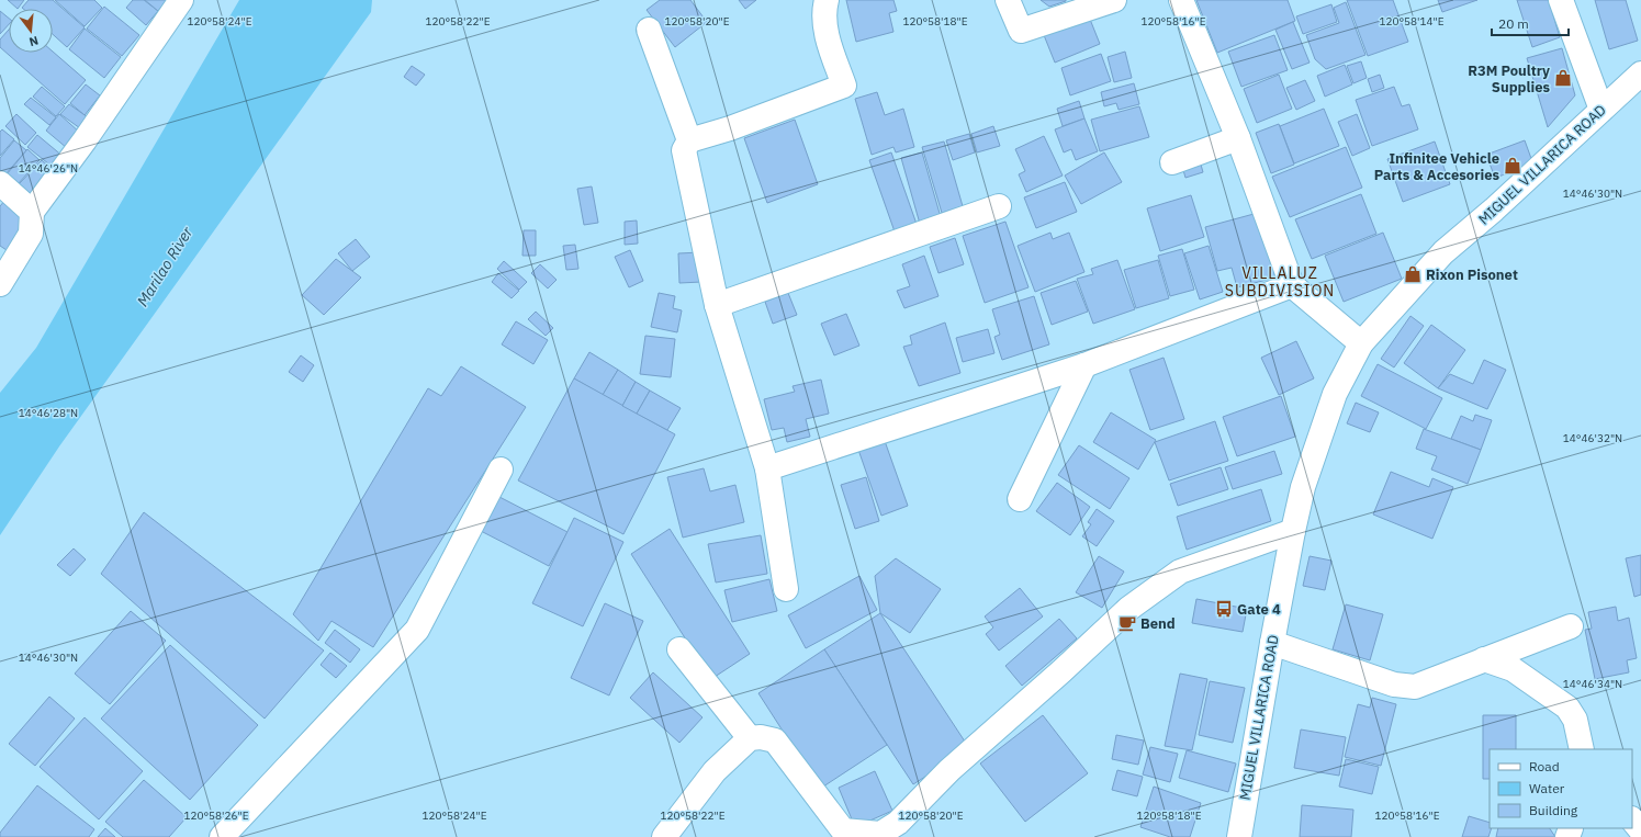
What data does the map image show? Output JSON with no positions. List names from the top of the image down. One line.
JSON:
{"streets":{"street":["MIGUEL VILLARICA ROAD"]},"districts":["VILLALUZ SUBDIVISION"],"water":["Marilao River"],"places":{"shop":["R3M Poultry Supplies","Infinitee Vehicle Parts & Accesories","Rixon Pisonet"],"bus stop":["Gate 4"],"cafe":["Bend"]},"legend":["Road","Water","Building"],"scale_bar":"20 m","north":"bottom","coordinates":["120°58'24\"E","120°58'22\"E","120°58'20\"E","120°58'18\"E","120°58'16\"E","120°58'14\"E","14°46'26\"N","14°46'30\"N","14°46'28\"N","14°46'32\"N","14°46'34\"N","120°58'26\"E"]}
